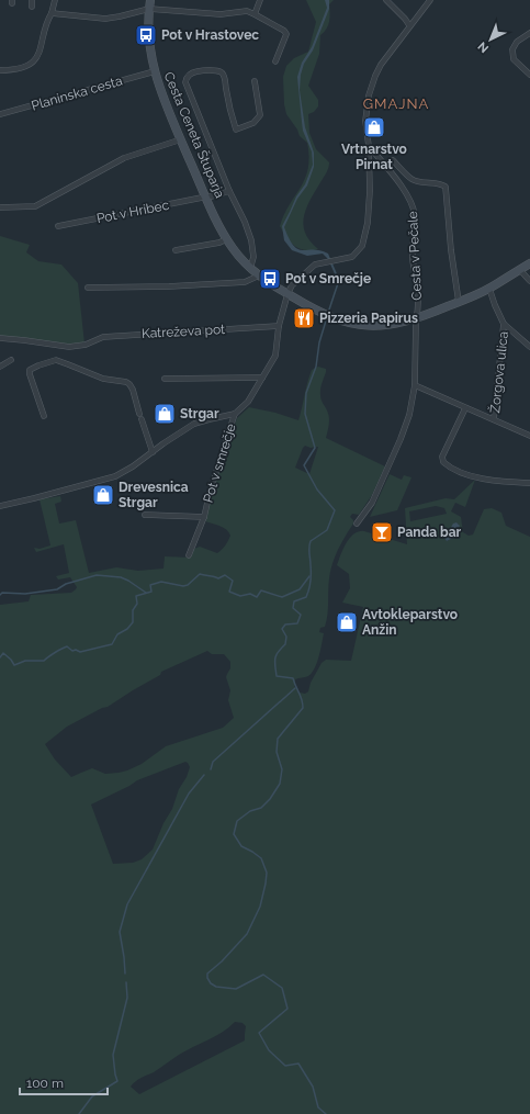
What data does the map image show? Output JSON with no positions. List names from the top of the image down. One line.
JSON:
{"streets":{"street":["Planinska cesta","Cesta Ceneta Štuparja","Pot v Hribec","Cesta v Pečale","Katreževa pot","Žorgova ulica","Pot v smrečje"]},"crossings":[["Planinska cesta","Cesta Ceneta Štuparja"],["Cesta Ceneta Štuparja","Pot v Hribec"],["Cesta Ceneta Štuparja","Cesta v Pečale"],["Cesta Ceneta Štuparja","Žorgova ulica"],["Cesta Ceneta Štuparja","Pot v smrečje"],["Cesta v Pečale","Žorgova ulica"],["Katreževa pot","Pot v smrečje"]],"districts":["GMAJNA"],"places":{"bus stop":["Pot v Hrastovec","Pot v Smrečje"],"shop":["Vrtnarstvo Pirnat","Strgar","Drevesnica Strgar","Avtokleparstvo Anžin"],"restaurant":["Pizzeria Papirus"],"bar":["Panda bar"]},"scale_bar":"100 m","north":"bottom left"}
